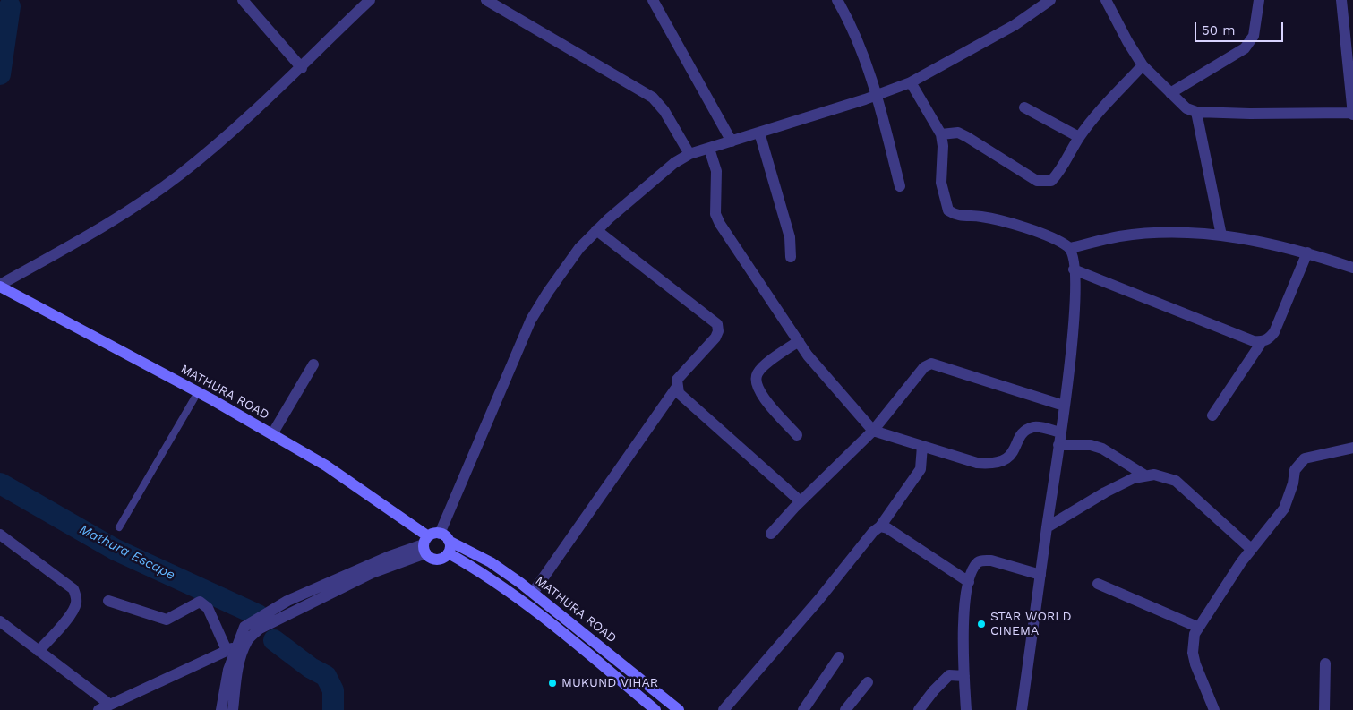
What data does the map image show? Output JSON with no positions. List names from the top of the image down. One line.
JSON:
{"streets":{"main road":["MATHURA ROAD"]},"water":["Mathura Escape"],"places":["STAR WORLD CINEMA","MUKUND VIHAR"],"scale_bar":"50 m"}
